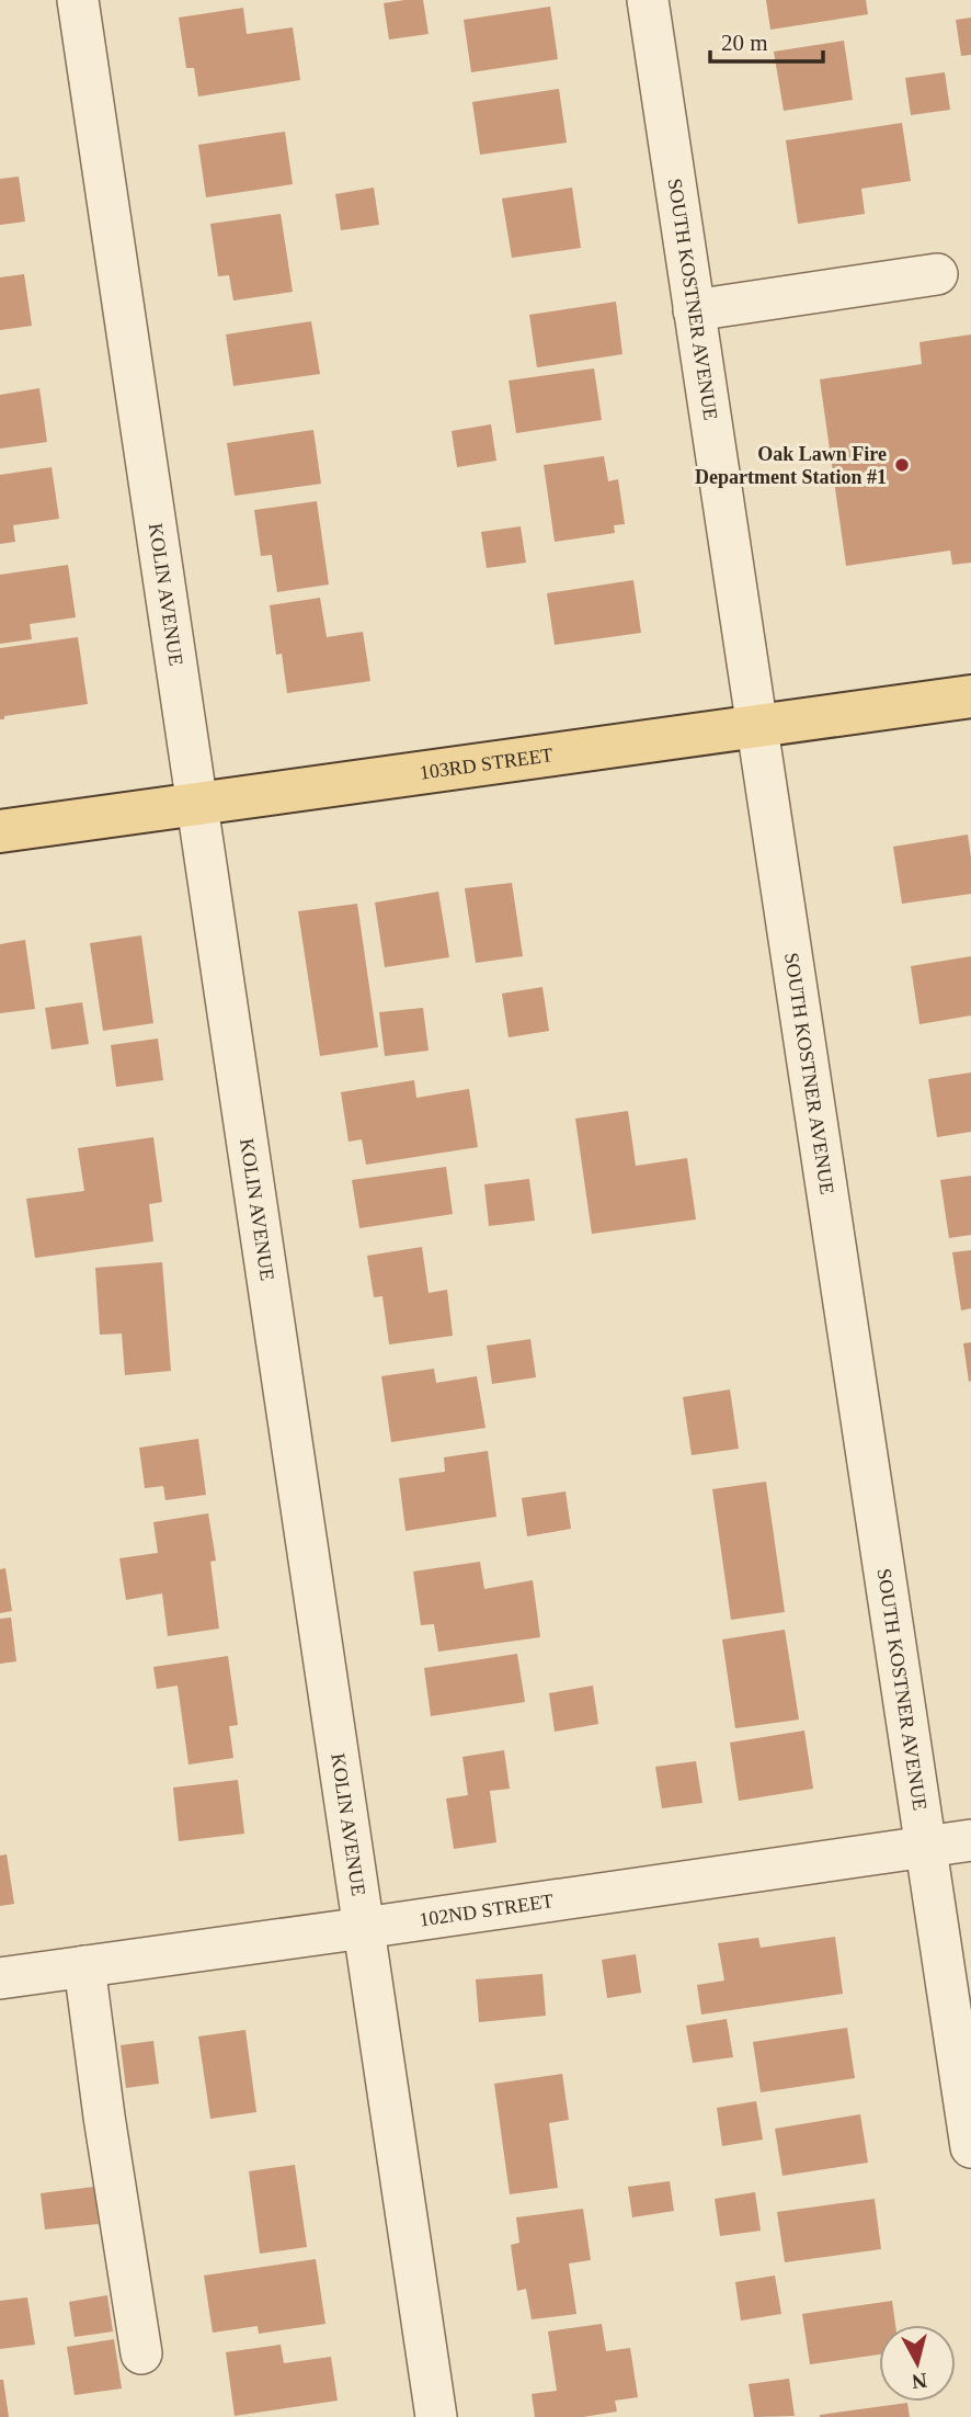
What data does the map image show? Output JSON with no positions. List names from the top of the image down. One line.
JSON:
{"streets":{"main road":["103RD STREET"],"street":["SOUTH KOSTNER AVENUE","KOLIN AVENUE","102ND STREET"]},"crossings":[["SOUTH KOSTNER AVENUE","103RD STREET"],["SOUTH KOSTNER AVENUE","102ND STREET"],["KOLIN AVENUE","103RD STREET"],["KOLIN AVENUE","102ND STREET"]],"places":["Oak Lawn Fire Department Station #1"],"scale_bar":"20 m","north":"bottom"}
